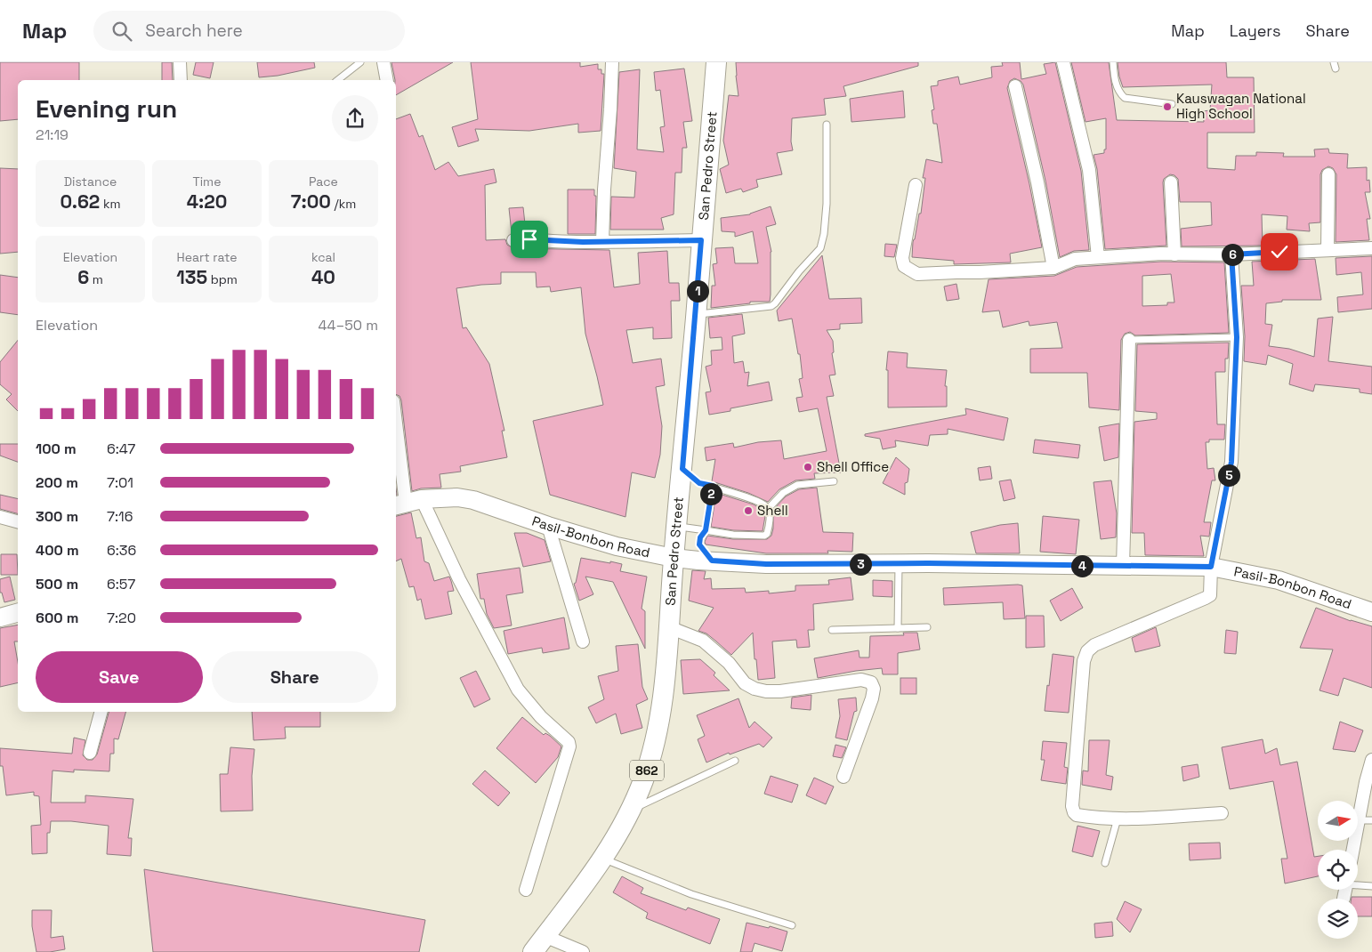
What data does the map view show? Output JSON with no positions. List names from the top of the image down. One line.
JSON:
{"streets":{"main road":["San Pedro Street","862"],"street":["Pasil-Bonbon Road"]},"crossings":[["San Pedro Street","Pasil-Bonbon Road"]],"places":["Kauswagan National High School","Shell Office","Shell"],"north":"right","page":{"header":"Map","search":"Search here","nav":["Map","Layers","Share"],"heading":["Evening run","21:19"],"stats":[["Distance","0.62 km"],["Time","4:20"],["Pace","7:00 /km"],["Elevation","6 m"],["Heart rate","135 bpm"],["kcal","40"]],"pins":["6","1","5","2","3","4"],"chart":["Elevation","44–50 m"],"list":[{"name":"100 m","note":"6:47"},{"name":"200 m","note":"7:01"},{"name":"300 m","note":"7:16"},{"name":"400 m","note":"6:36"},{"name":"500 m","note":"6:57"},{"name":"600 m","note":"7:20"}],"buttons":["Save","Share"]}}
